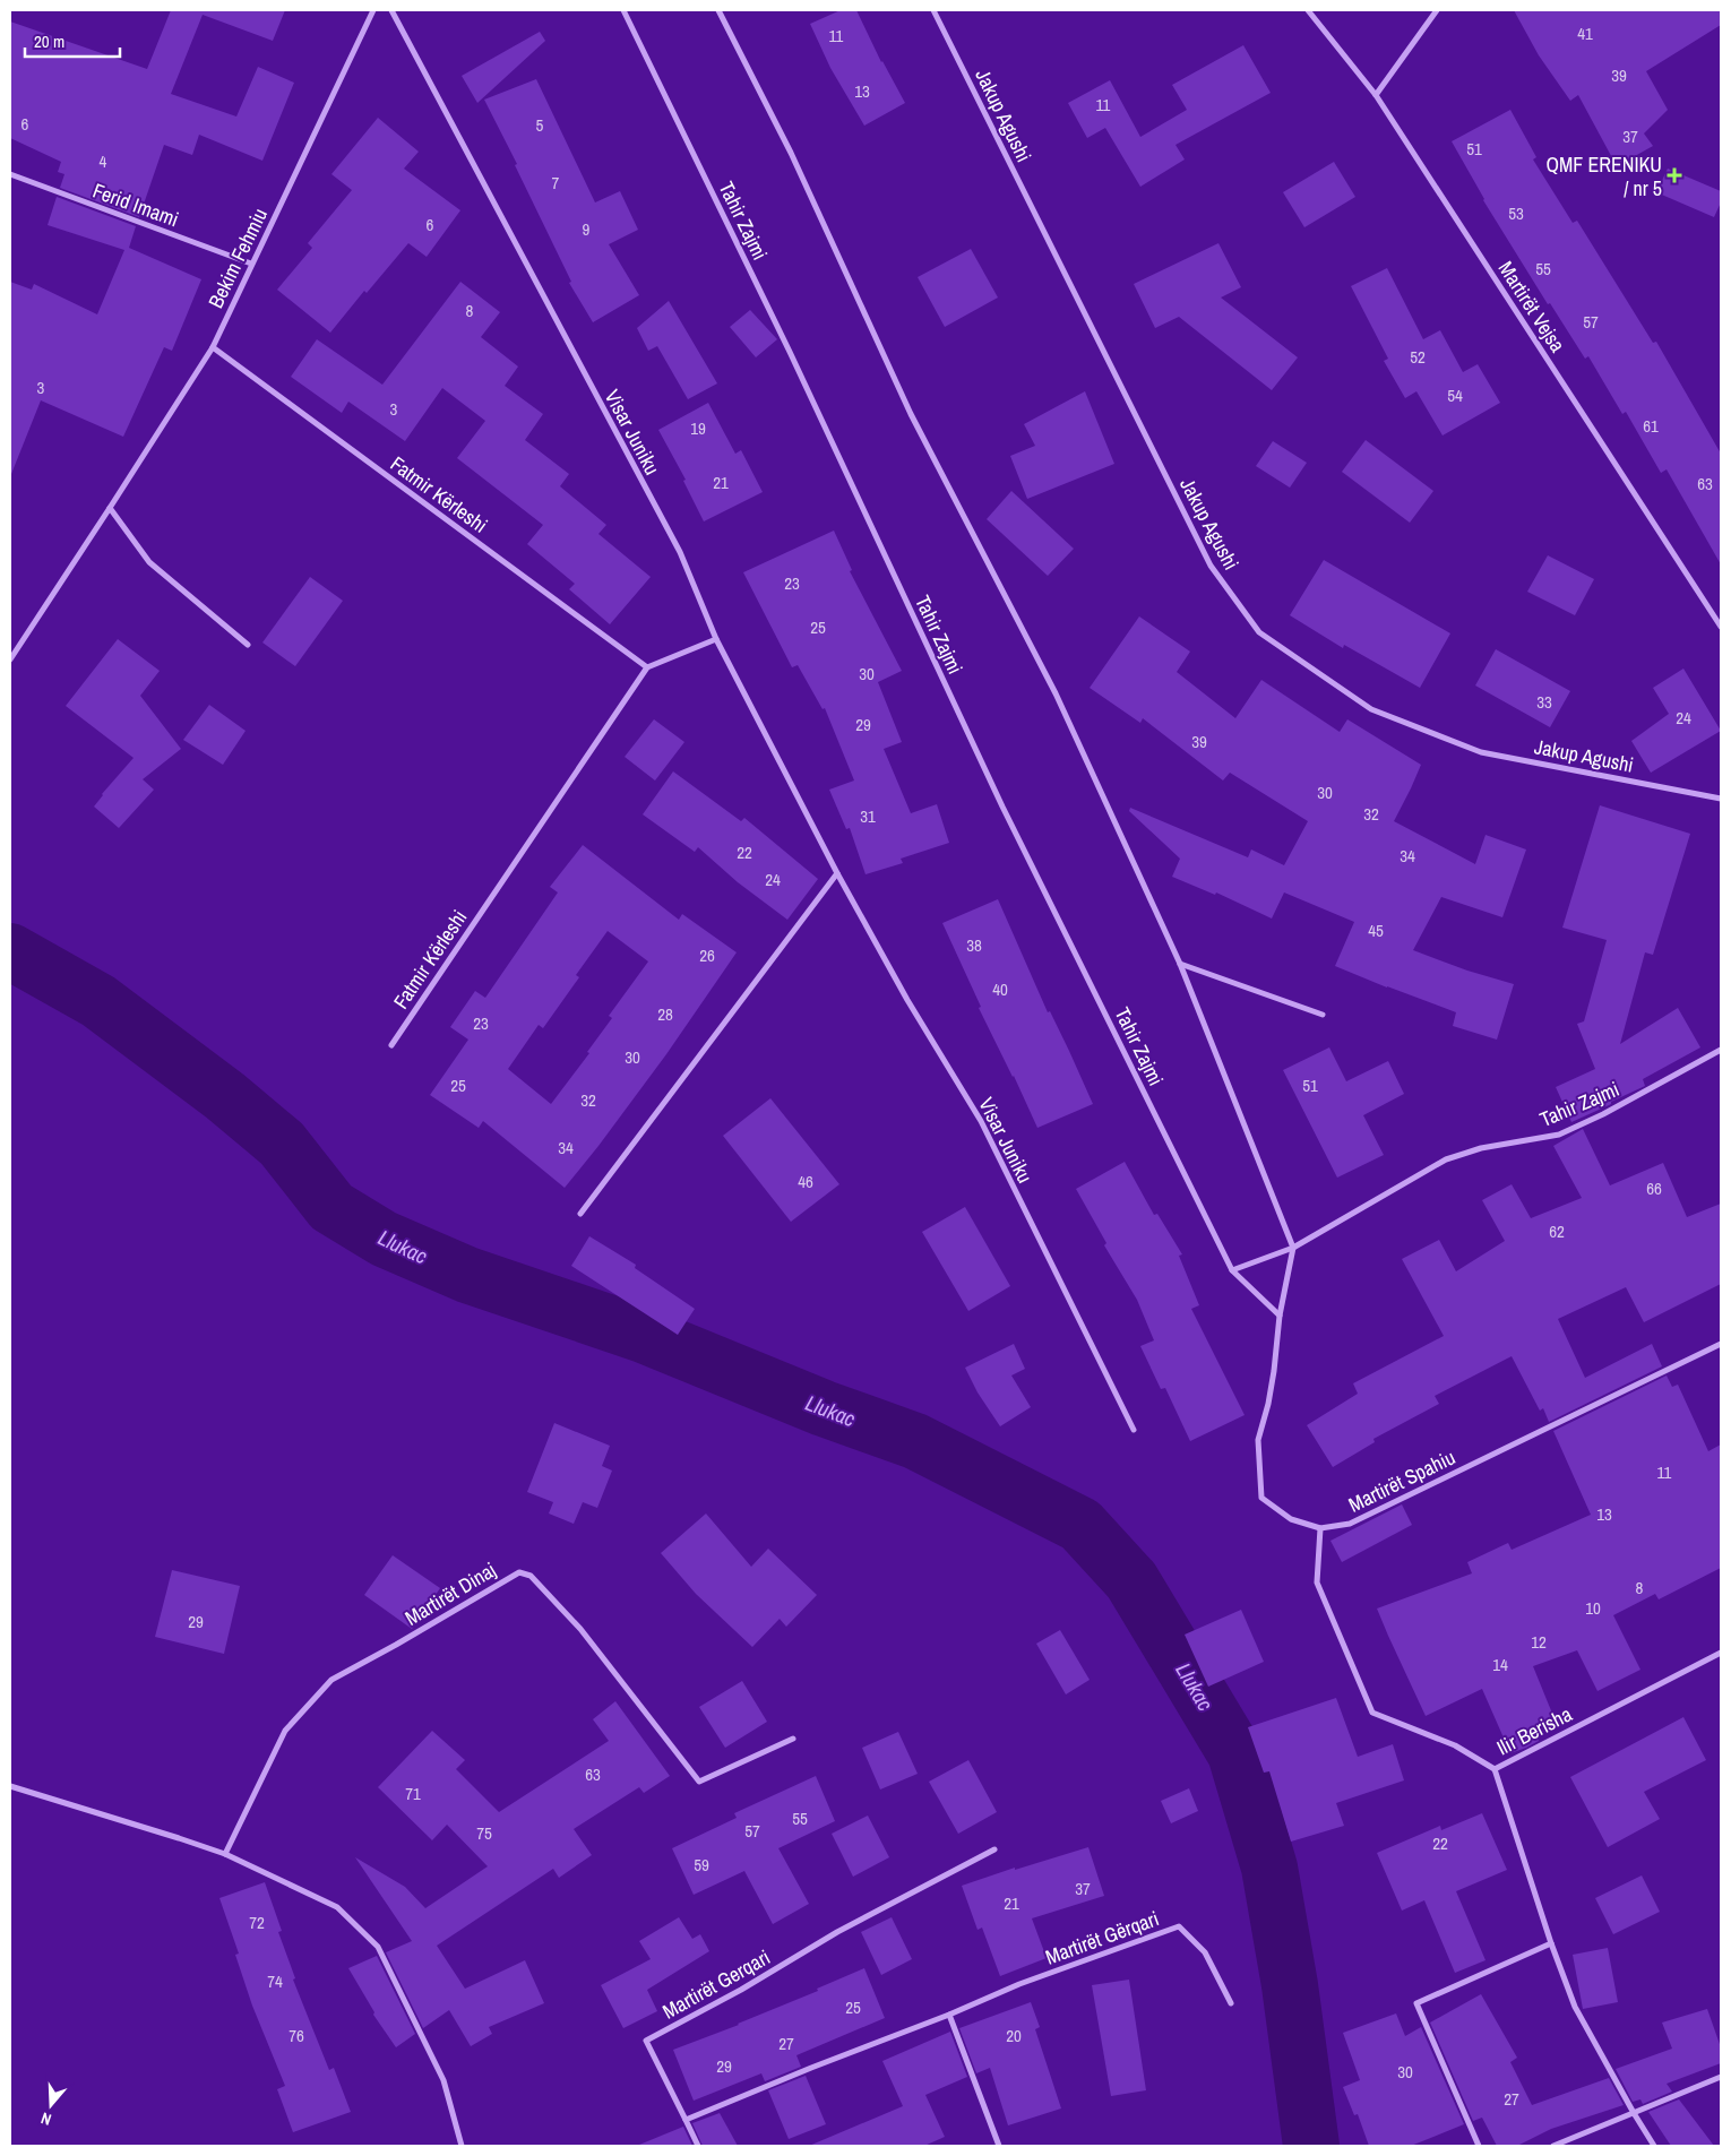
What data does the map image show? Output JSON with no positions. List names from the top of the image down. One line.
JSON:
{"streets":{"street":["Jakup Agushi","Ferid Imami","Tahir Zajmi","Bekim Fehmiu","Martirët Vejsa","Visar Juniku","Fatmir Kërleshi","Martirët Spahiu","Martirët Dinaj","Ilir Berisha","Martirët Gërqari","Martirët Gerqari"]},"crossings":[["Ferid Imami","Bekim Fehmiu"],["Tahir Zajmi","Martirët Spahiu"],["Bekim Fehmiu","Fatmir Kërleshi"],["Martirët Gërqari","Martirët Gerqari"]],"water":["Llukac"],"places":{"health":["QMF ERENIKU / nr 5"]},"house_numbers":["41","11","39","13","11","6","5","37","51","4","7","53","6","9","55","8","57","52","3","54","3","61","19","21","63","23","25","30","33","24","29","39","30","32","31","22","34","24","45","38","26","40","28","23","30","25","51","32","34","46","66","62","11","13","8","10","29","12","14","63","71","55","57","75","22","59","37","21","72","74","25","76","20","27","29","30","27"],"scale_bar":"20 m","north":"bottom"}
